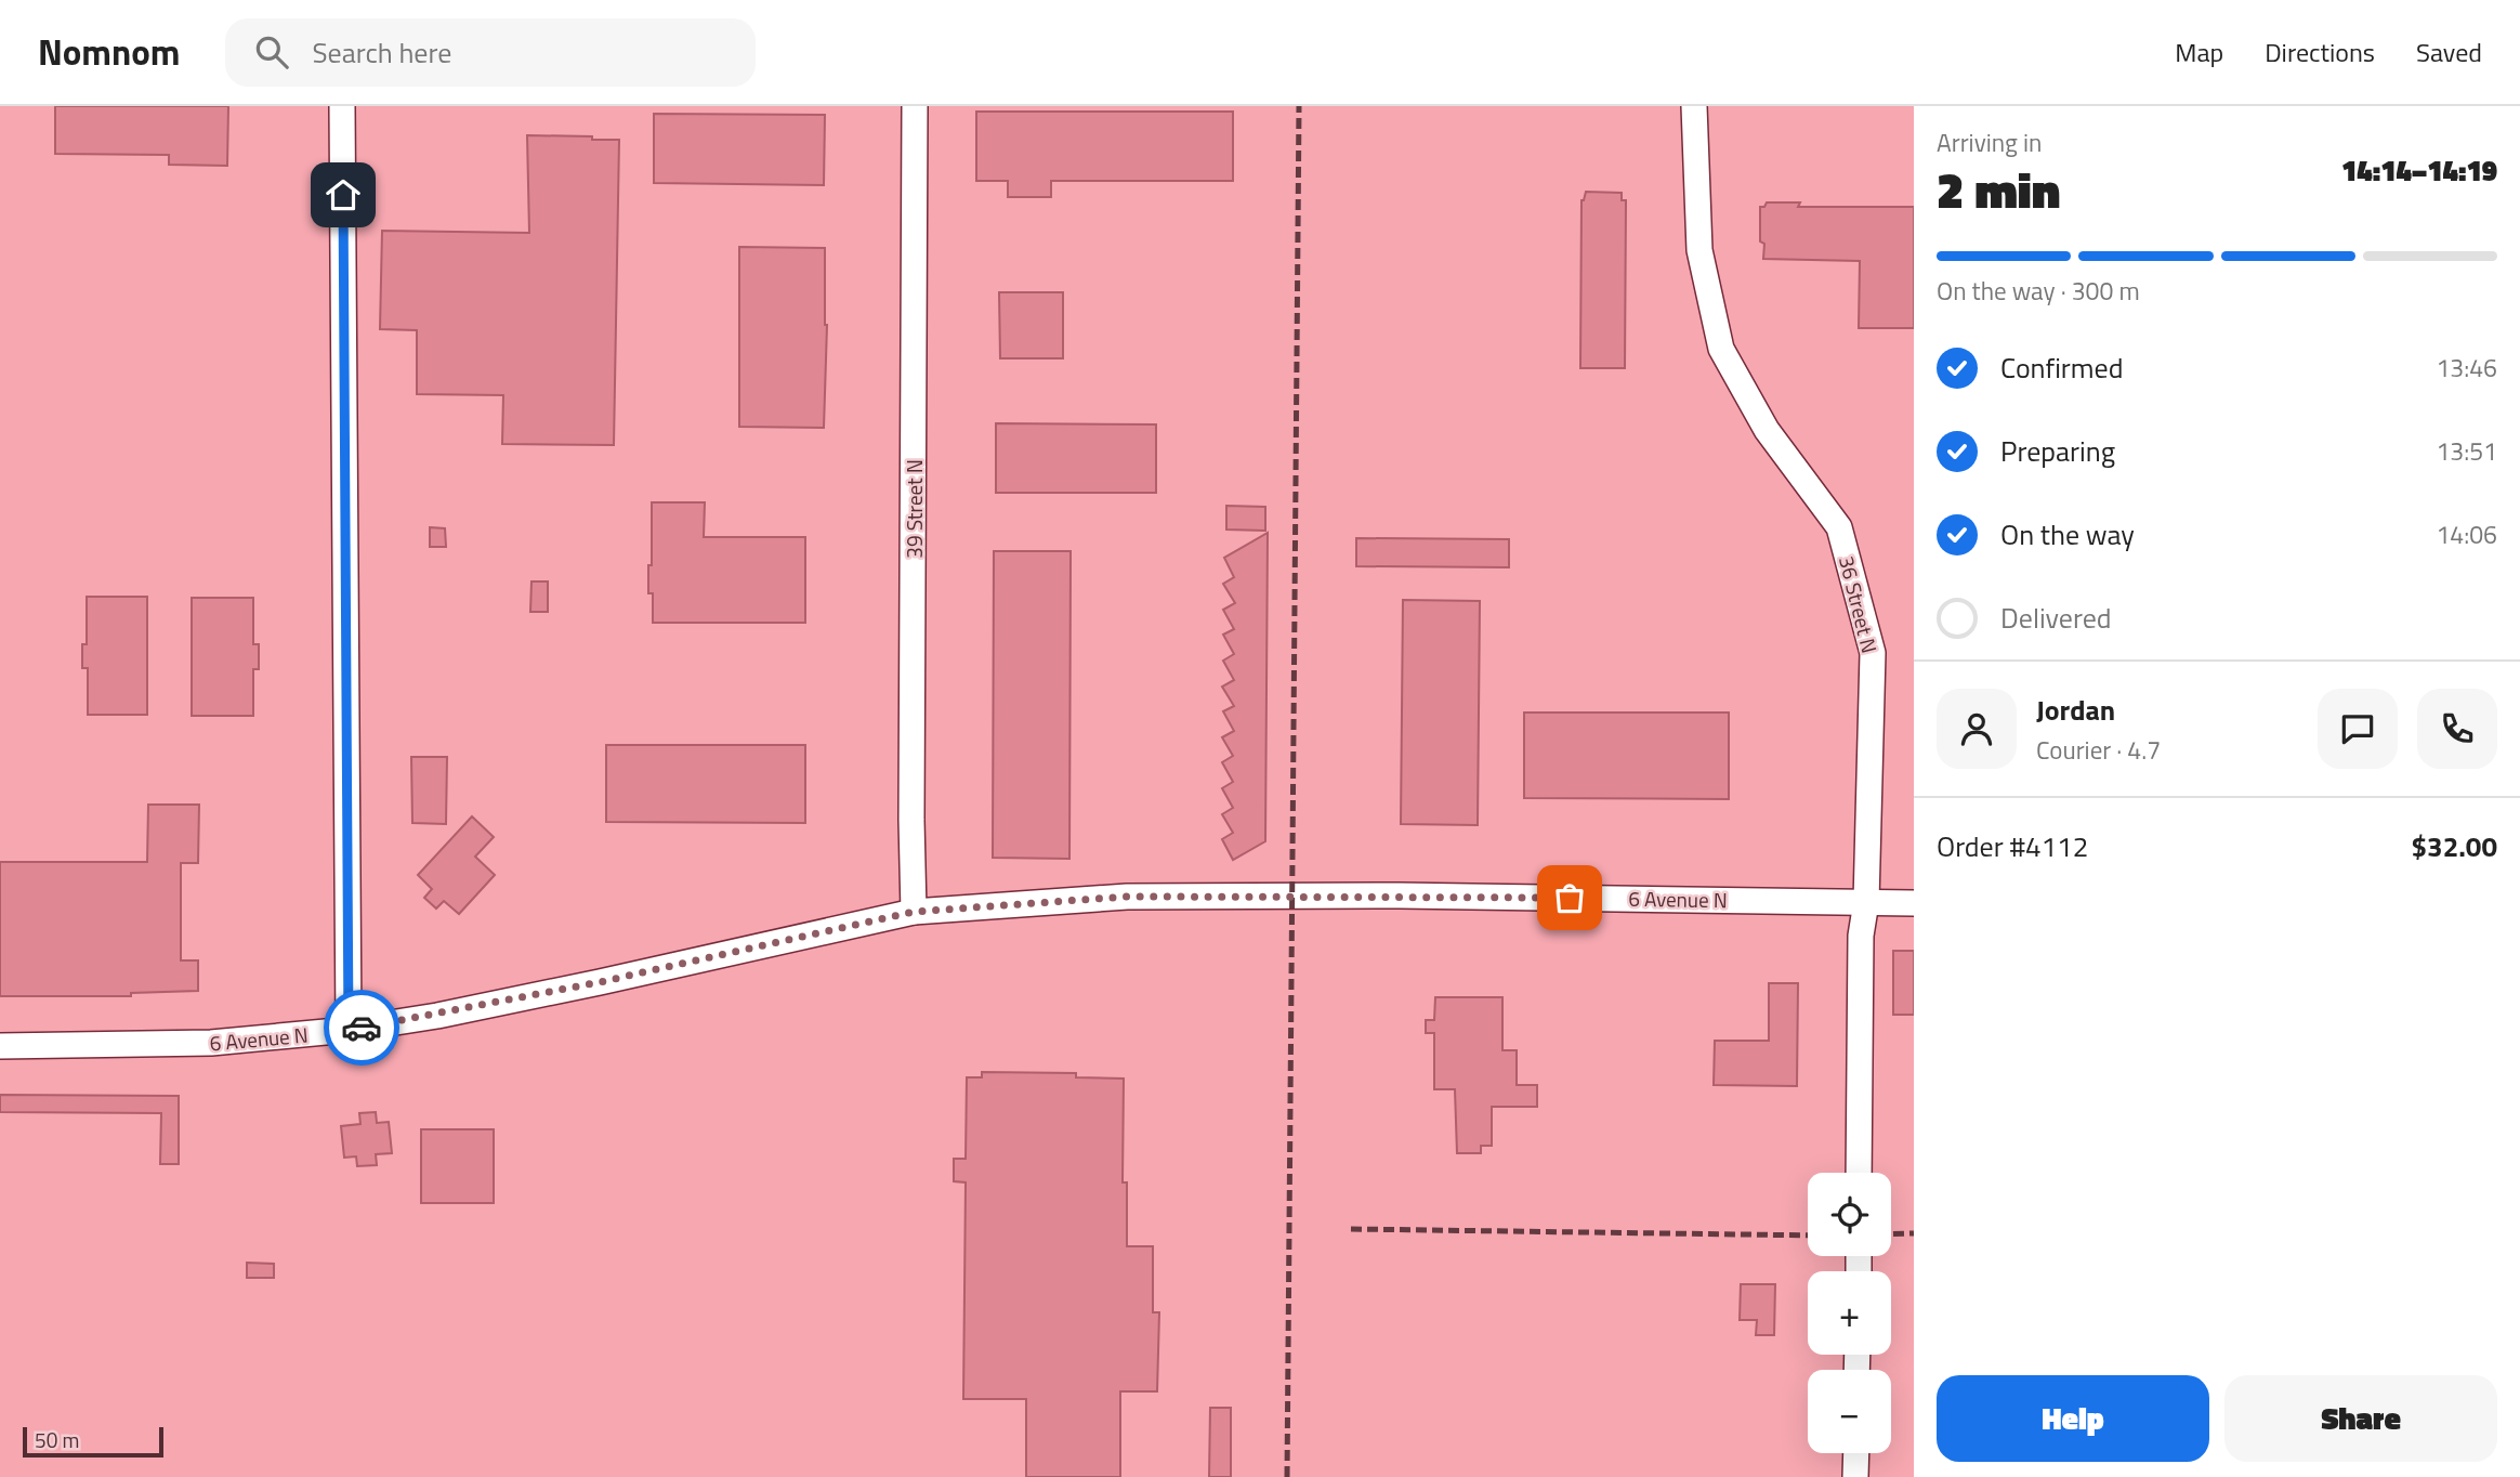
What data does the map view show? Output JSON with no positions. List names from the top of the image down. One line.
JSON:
{"streets":{"street":["39 Street N","36 Street N","6 Avenue N"]},"crossings":[["39 Street N","6 Avenue N"],["36 Street N","6 Avenue N"]],"scale_bar":"50 m","page":{"header":"Nomnom","search":"Search here","nav":["Map","Directions","Saved"],"heading":["2 min","Arriving in","14:14–14:19"],"panel":["Jordan","Courier · 4.7","Order #4112","$32.00"],"bar":"On the way · 300 m","list":[["Confirmed","13:46"],["Preparing","13:51"],["On the way","14:06"],"Delivered"],"map_buttons":["+","−"],"buttons":["Help","Share"],"scale":"50 m"}}
